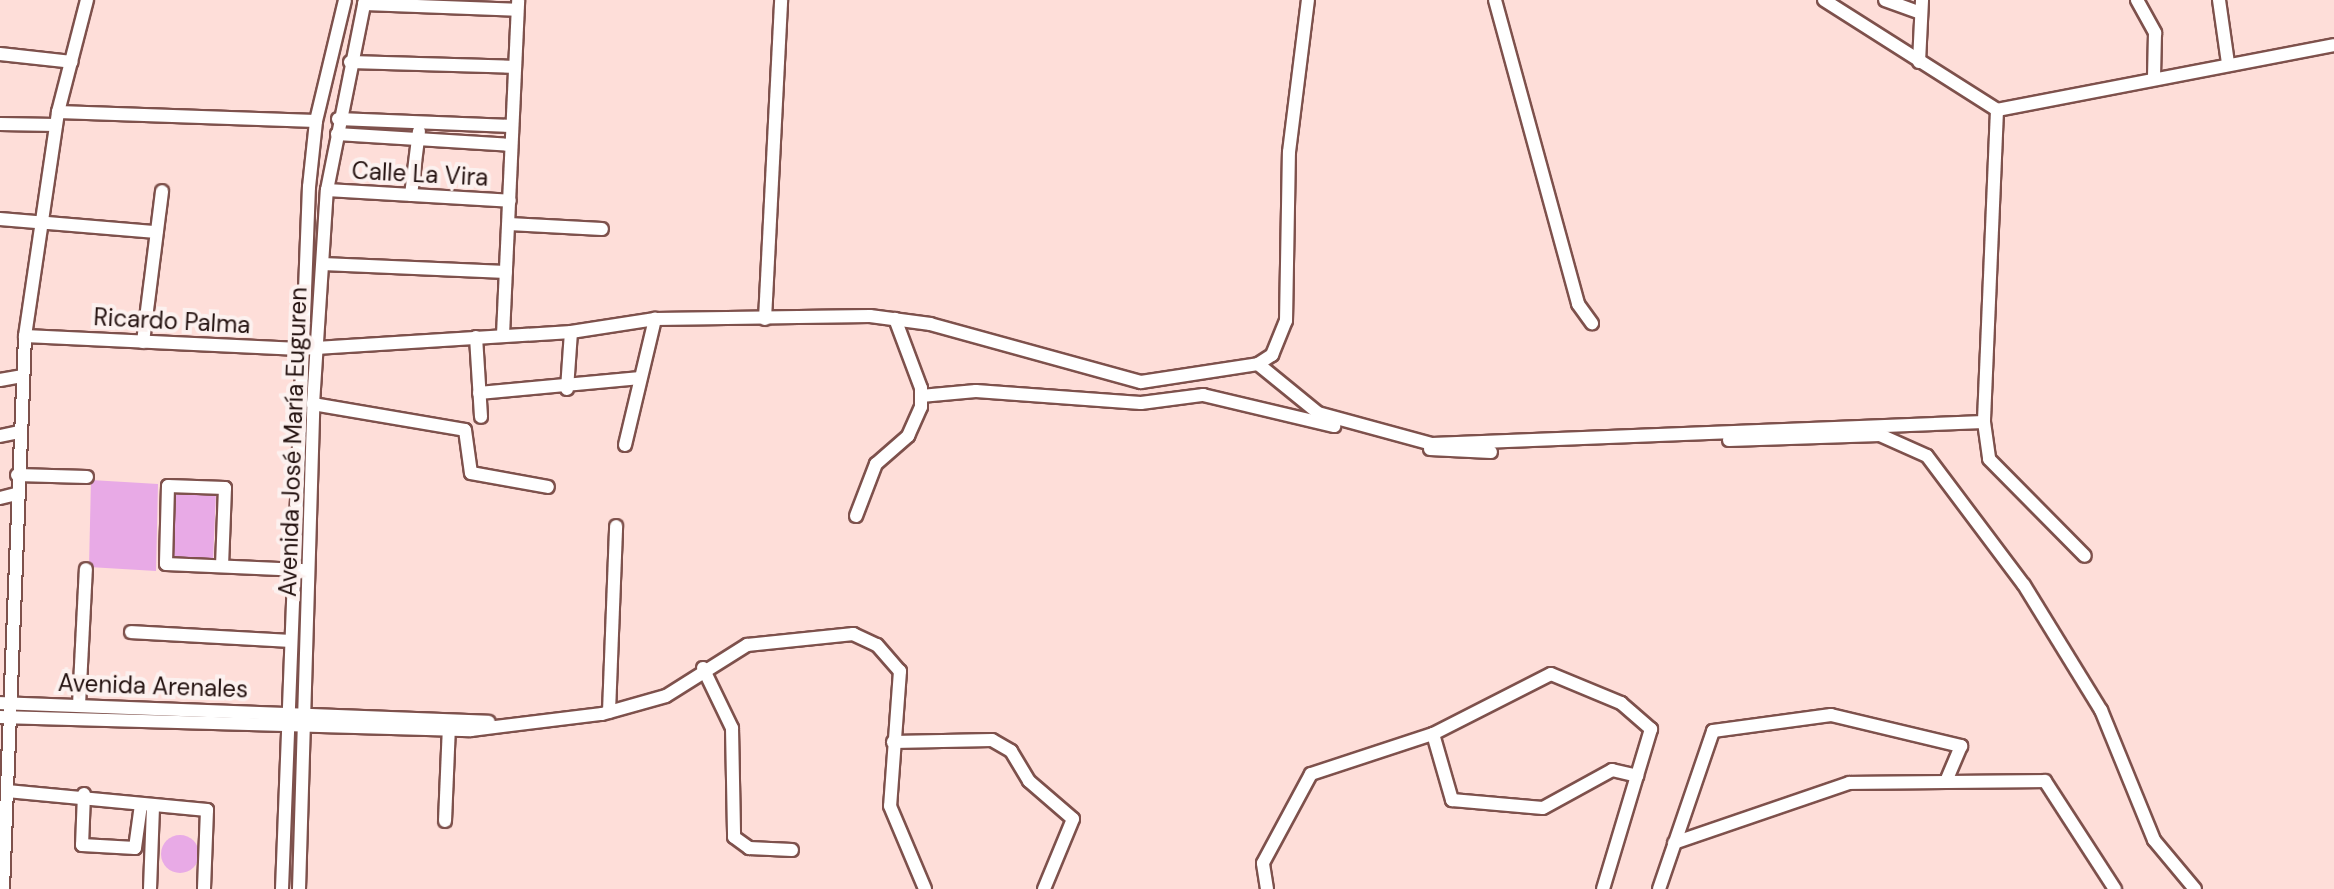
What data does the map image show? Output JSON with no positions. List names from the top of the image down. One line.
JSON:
{"streets":{"street":["Calle La Vira","Ricardo Palma","Avenida José María Euguren","Avenida Arenales"]},"crossings":[["Calle La Vira","Avenida José María Euguren"],["Ricardo Palma","Avenida José María Euguren"],["Avenida José María Euguren","Avenida Arenales"]]}
